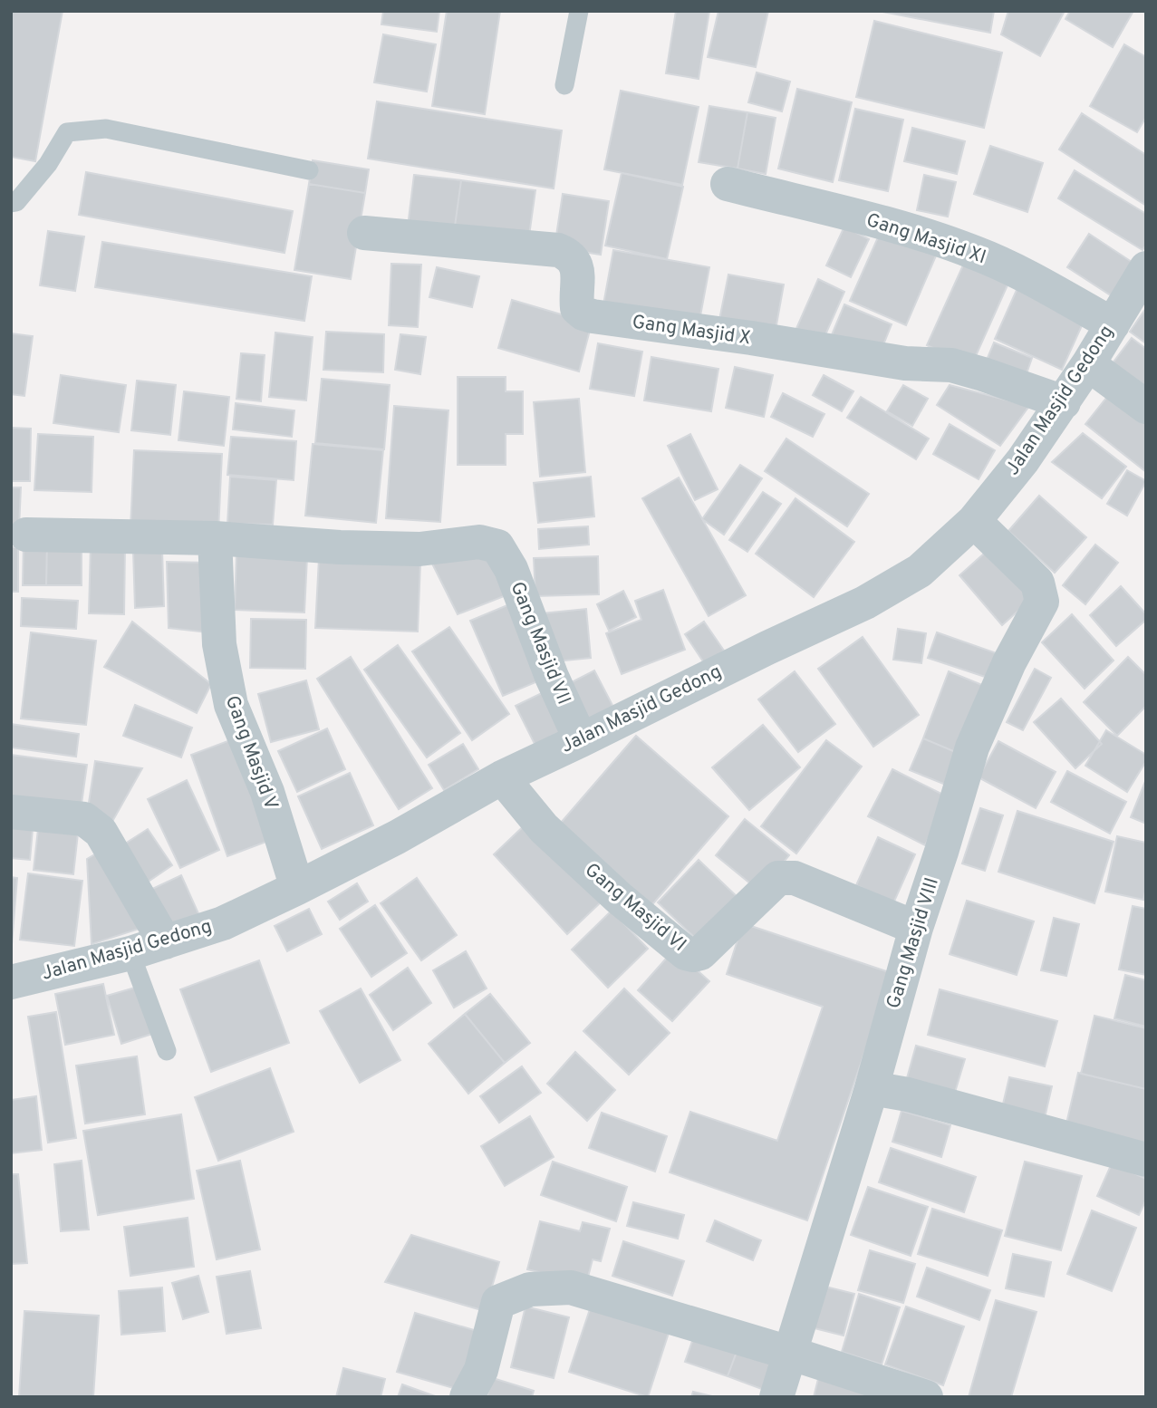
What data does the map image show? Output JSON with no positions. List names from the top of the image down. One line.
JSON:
{"streets":{"street":["Gang Masjid XI","Gang Masjid X","Jalan Masjid Gedong","Gang Masjid VII","Gang Masjid V","Gang Masjid VI","Gang Masjid VIII"]},"crossings":[["Gang Masjid XI","Jalan Masjid Gedong"],["Gang Masjid X","Jalan Masjid Gedong"],["Jalan Masjid Gedong","Gang Masjid VII"],["Jalan Masjid Gedong","Gang Masjid V"],["Jalan Masjid Gedong","Gang Masjid VI"],["Jalan Masjid Gedong","Gang Masjid VIII"],["Gang Masjid VII","Gang Masjid V"],["Gang Masjid VI","Gang Masjid VIII"]]}
